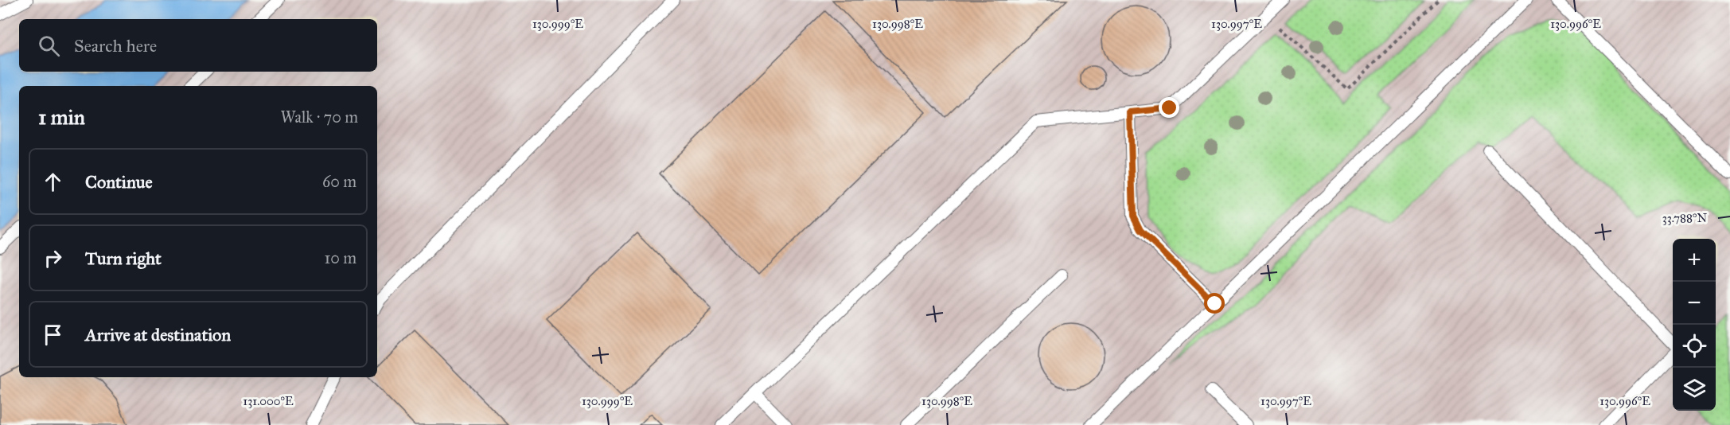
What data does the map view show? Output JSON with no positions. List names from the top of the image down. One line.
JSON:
{"page":{"search":"Search here","heading":["1 min","Walk · 70 m"],"list":[["Continue","60 m"],["Turn right","10 m"],"Arrive at destination"],"map_buttons":["+","−"]},"coordinates":["130.997°E","130.996°E","130.999°E","130.998°E","33.788°N","131.000°E"]}
